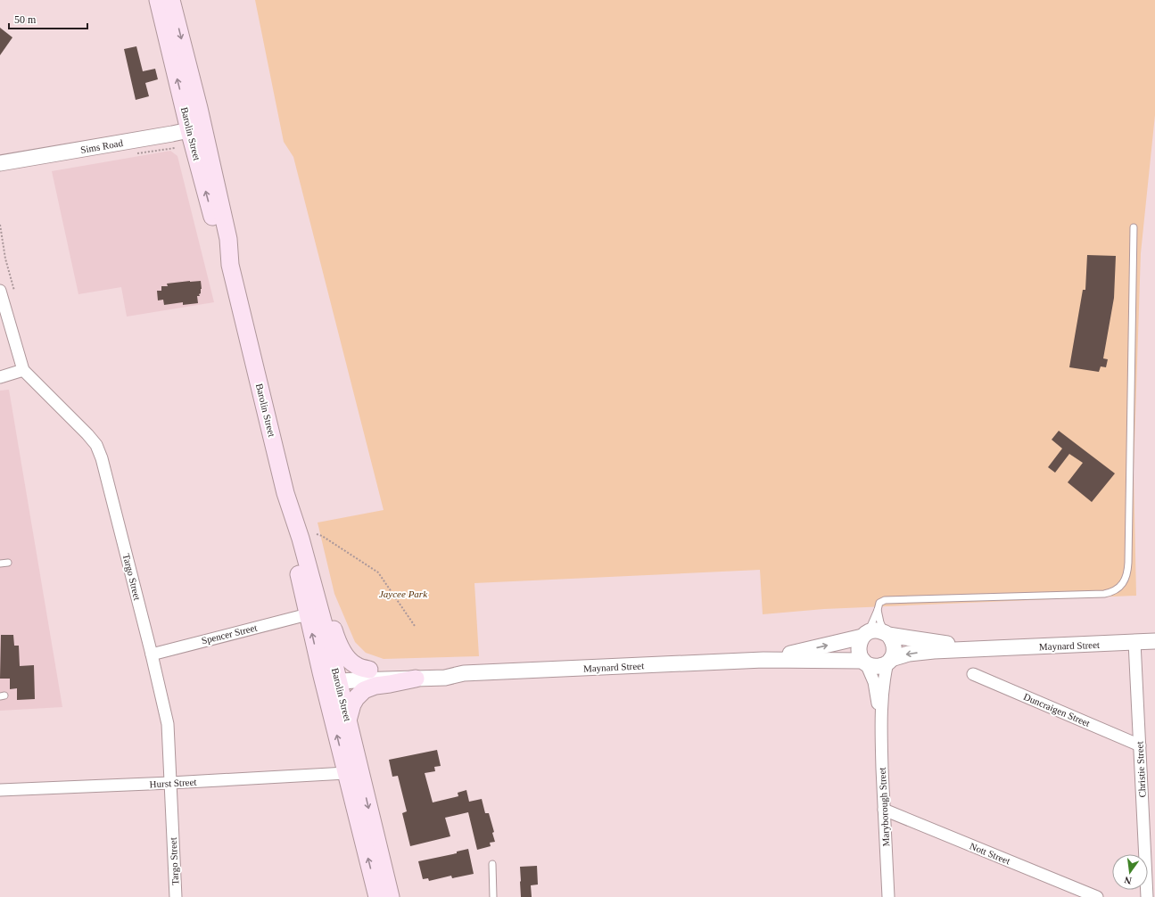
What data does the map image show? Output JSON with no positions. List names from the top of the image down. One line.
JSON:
{"streets":{"main road":["Barolin Street"],"street":["Sims Road","Targo Street","Spencer Street","Maynard Street","Duncraigen Street","Christie Street","Hurst Street","Maryborough Street","Nott Street"]},"crossings":[["Barolin Street","Sims Road"],["Barolin Street","Spencer Street"],["Barolin Street","Maynard Street"],["Barolin Street","Hurst Street"],["Targo Street","Spencer Street"],["Targo Street","Hurst Street"],["Maynard Street","Christie Street"],["Maynard Street","Maryborough Street"],["Duncraigen Street","Christie Street"],["Maryborough Street","Nott Street"]],"parks":["Jaycee Park"],"scale_bar":"50 m","north":"bottom"}
